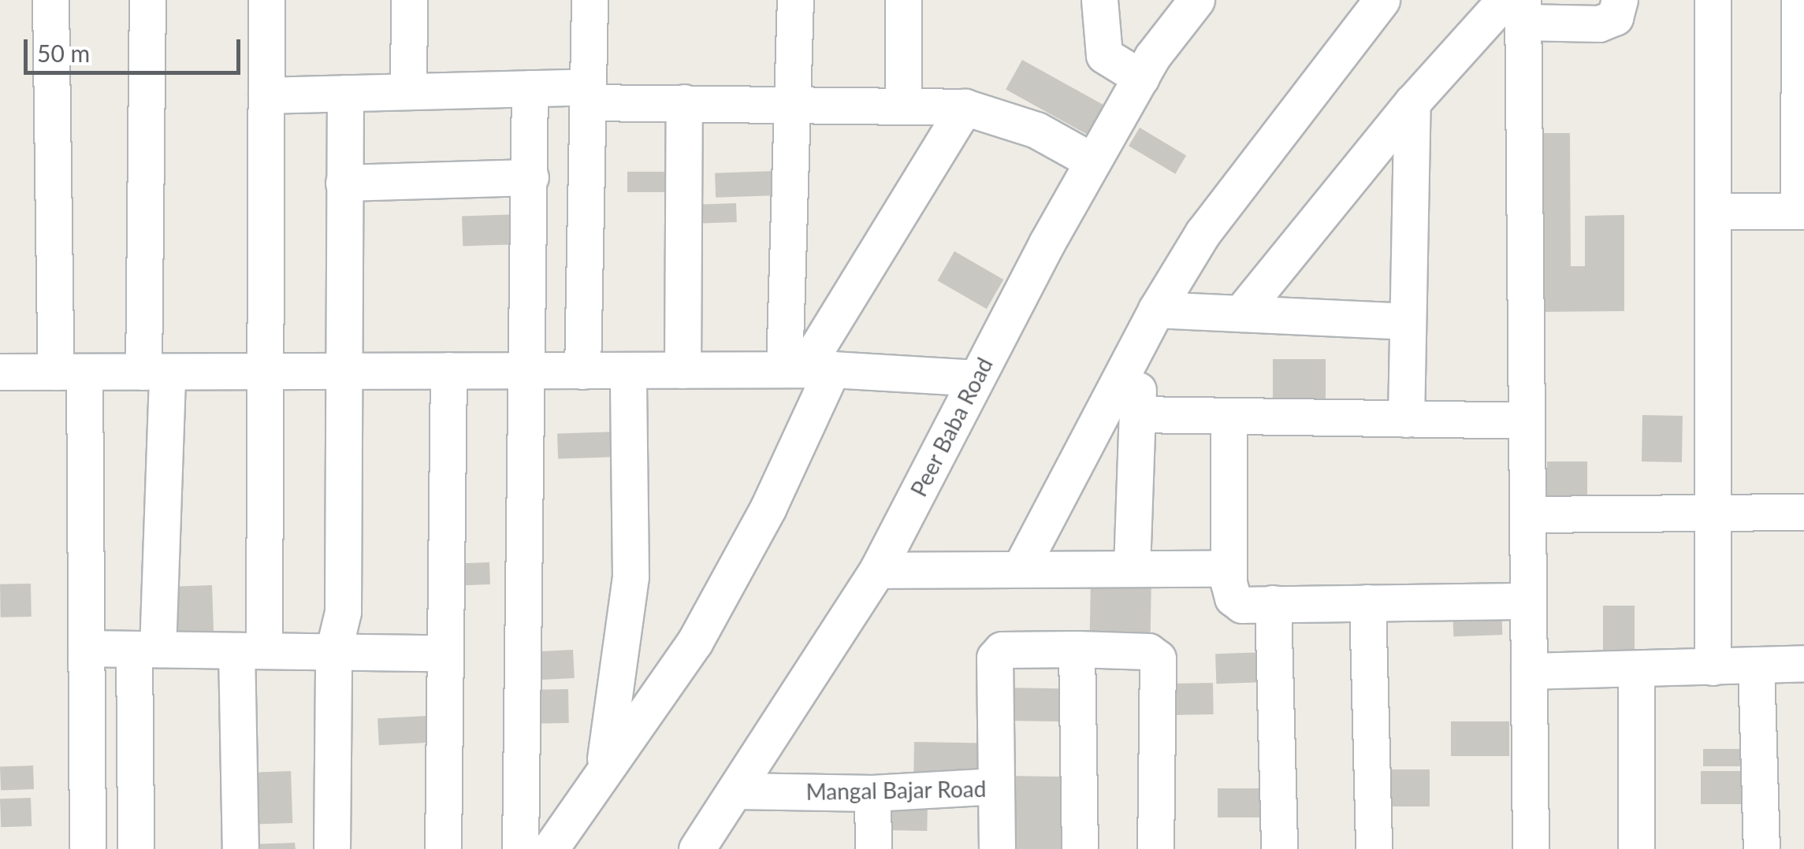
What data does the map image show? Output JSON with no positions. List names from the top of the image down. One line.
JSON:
{"streets":{"street":["Peer Baba Road","Mangal Bajar Road"]},"crossings":[["Peer Baba Road","Mangal Bajar Road"]],"scale_bar":"50 m"}
